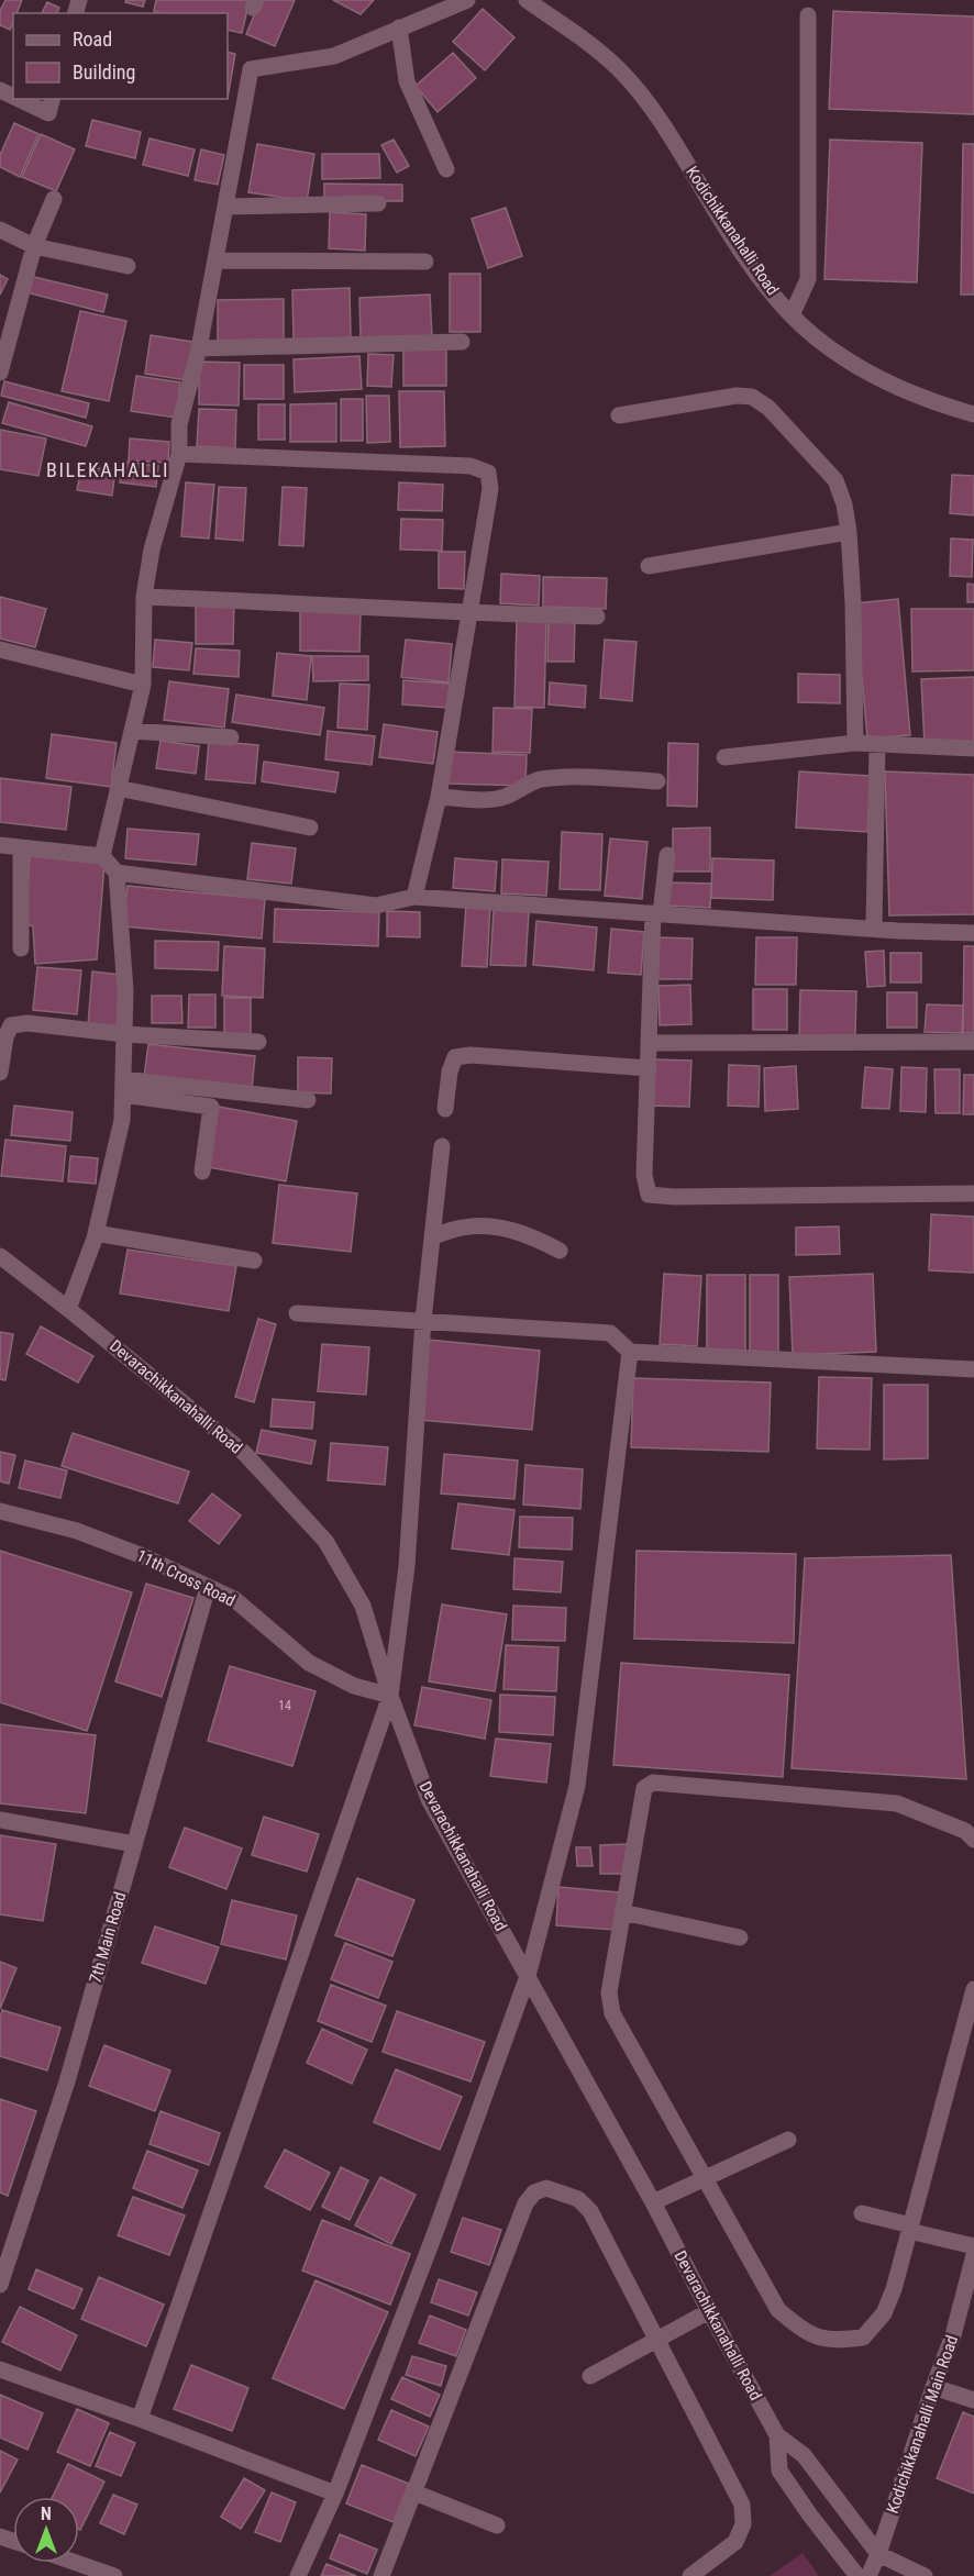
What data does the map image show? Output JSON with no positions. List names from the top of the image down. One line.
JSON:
{"streets":{"street":["Kodichikkanahalli Road","Devarachikkanahalli Road","11th Cross Road","7th Main Road","Kodichikkanahalli Main Road"]},"crossings":[["Devarachikkanahalli Road","11th Cross Road"],["Devarachikkanahalli Road","Kodichikkanahalli Main Road"],["11th Cross Road","7th Main Road"]],"districts":["BILEKAHALLI"],"house_numbers":["14"],"legend":["Road","Building"],"north":"top"}
